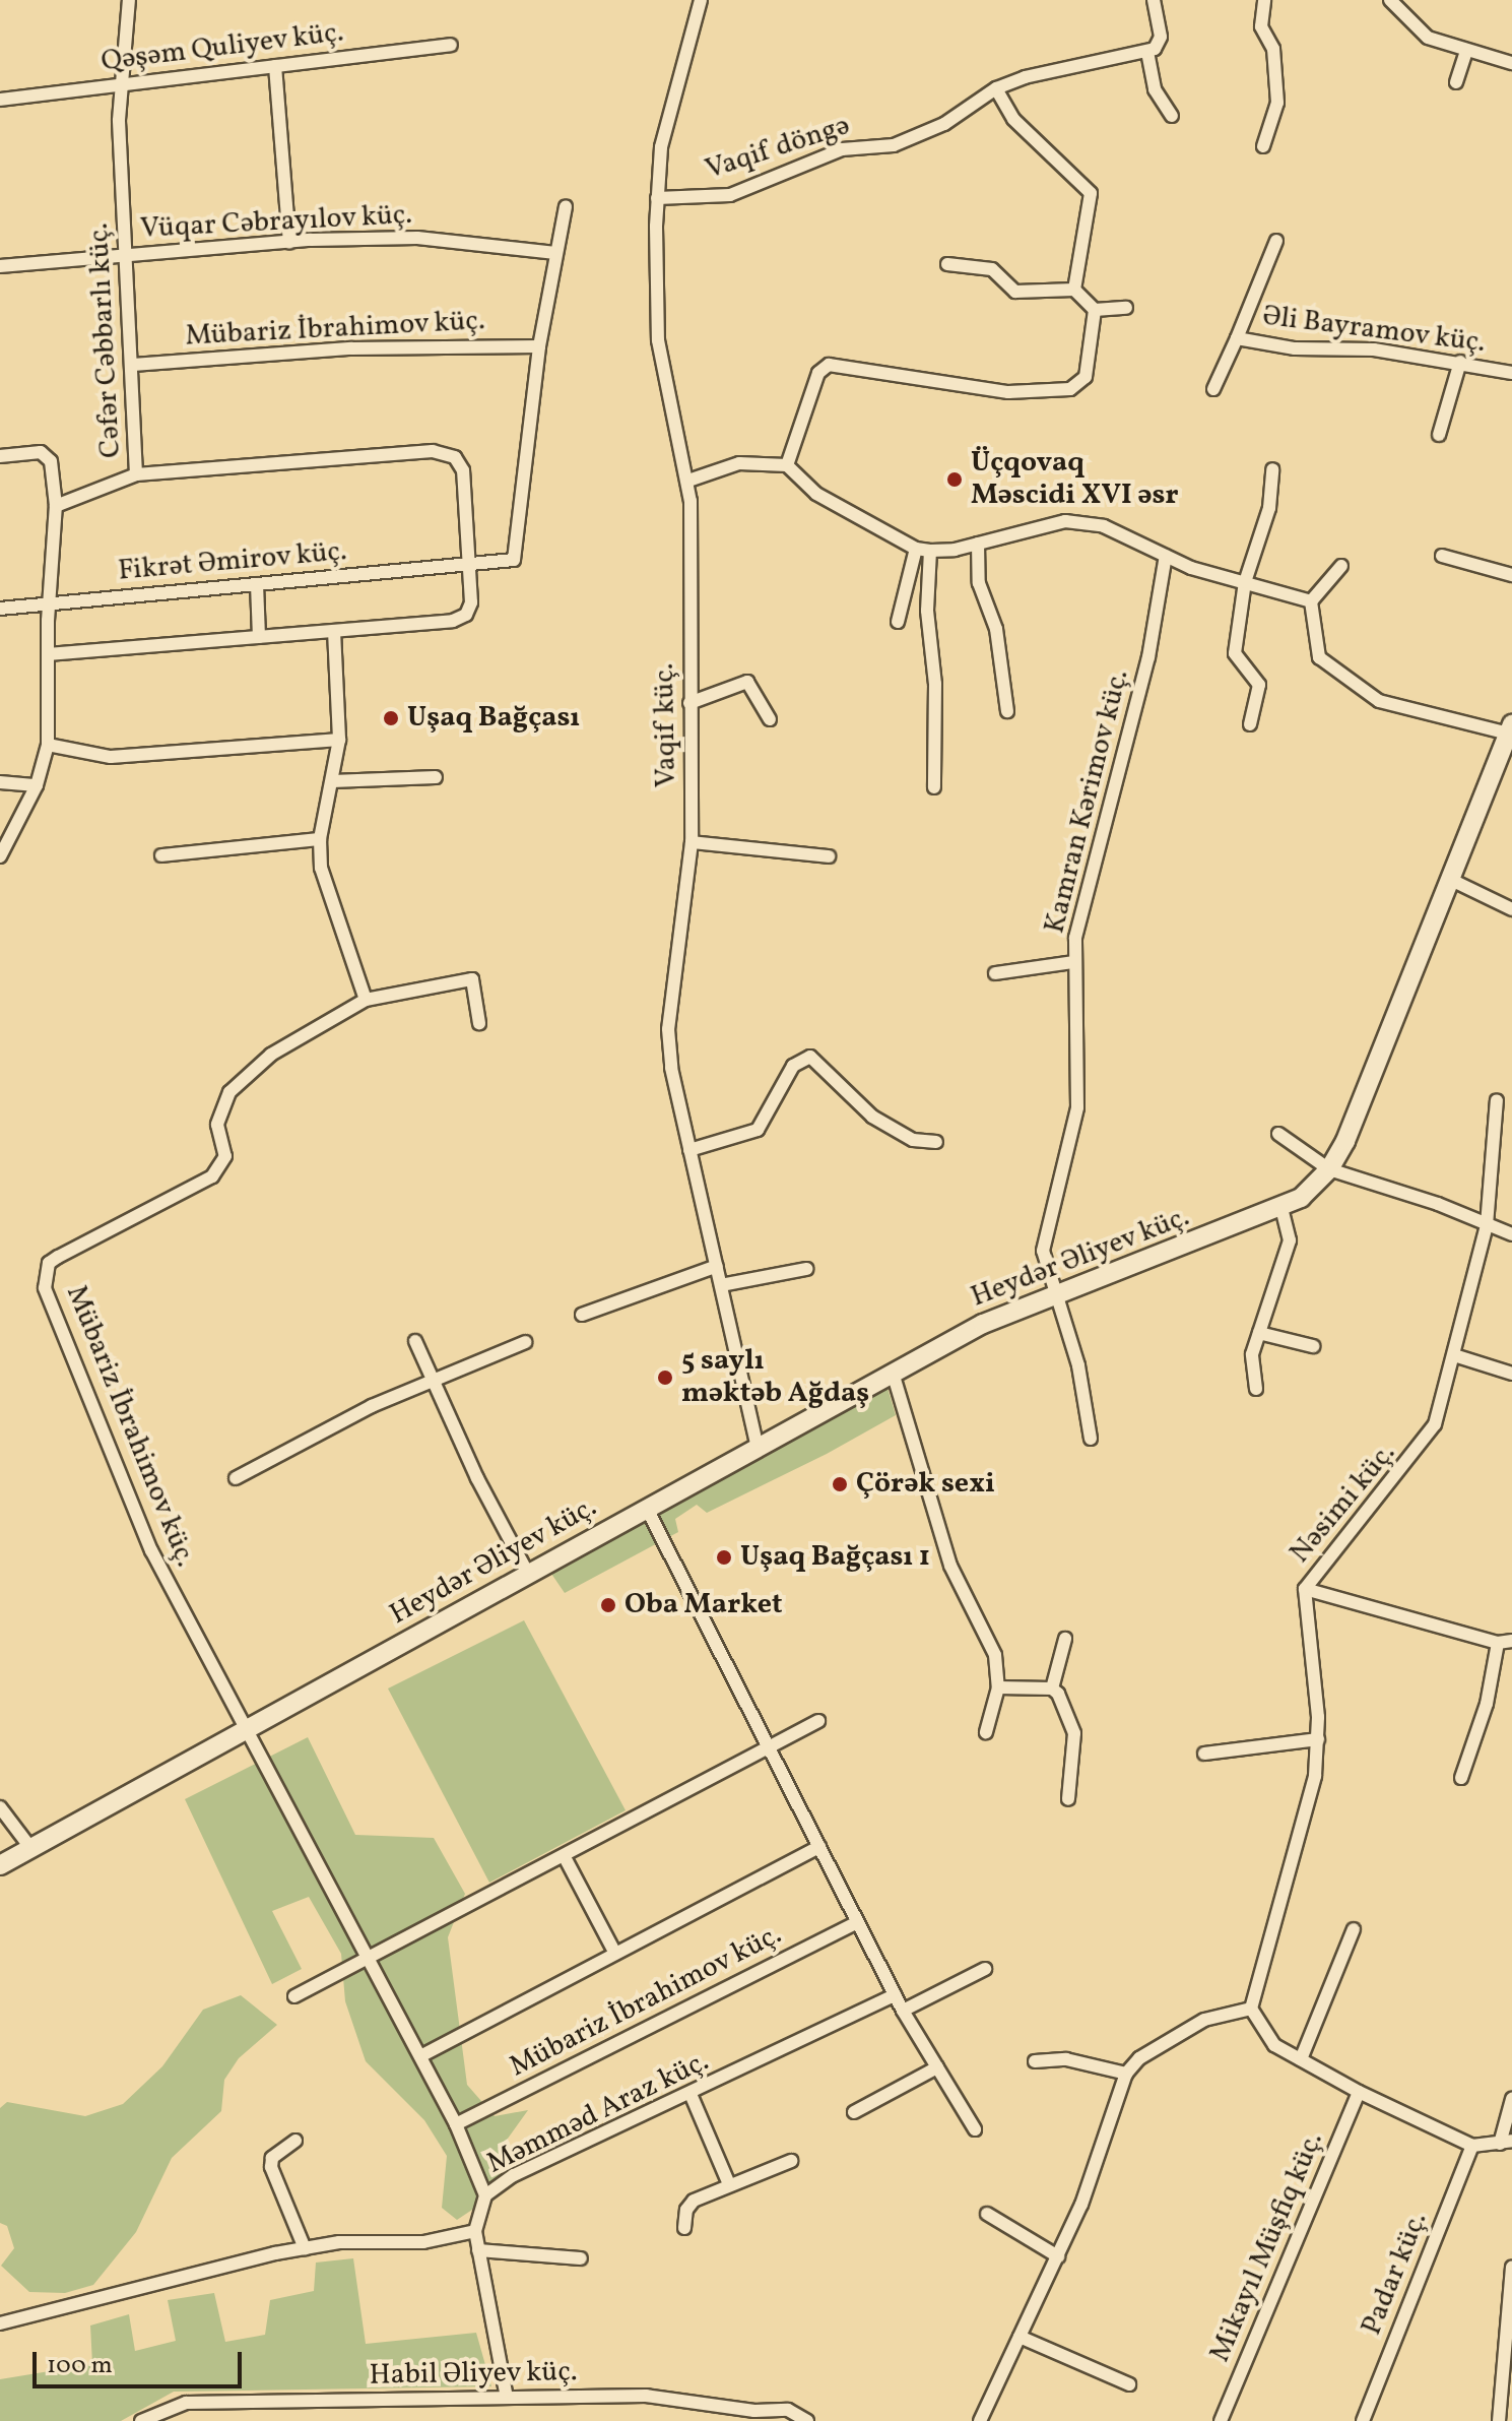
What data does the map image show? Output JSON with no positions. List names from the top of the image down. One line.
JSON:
{"streets":{"main road":["Heydər Əliyev küç."],"street":["Qəşəm Quliyev küç.","Vaqif döngə","Vüqar Cəbrayılov küç.","Mübariz İbrahimov küç.","Əli Bayramov küç.","Cəfər Cəbbarlı küç.","Fikrət Əmirov küç.","Vaqif küç.","Kamran Kərimov küç.","Nəsimi küç.","Məmməd Araz küç.","Mikayıl Müşfiq küç.","Padar küç.","Habil Əliyev küç."]},"crossings":[["Qəşəm Quliyev küç.","Cəfər Cəbbarlı küç."],["Vaqif döngə","Vaqif küç."],["Vüqar Cəbrayılov küç.","Cəfər Cəbbarlı küç."],["Mübariz İbrahimov küç.","Cəfər Cəbbarlı küç."],["Mübariz İbrahimov küç.","Fikrət Əmirov küç."],["Mübariz İbrahimov küç.","Heydər Əliyev küç."],["Vaqif küç.","Heydər Əliyev küç."],["Kamran Kərimov küç.","Heydər Əliyev küç."]],"places":["Üçqovaq Məscidi XVI əsr","Uşaq Bağçası","5 saylı məktəb Ağdaş","Çörək sexi","Uşaq Bağçası 1","Oba Market"],"scale_bar":"100 m"}
